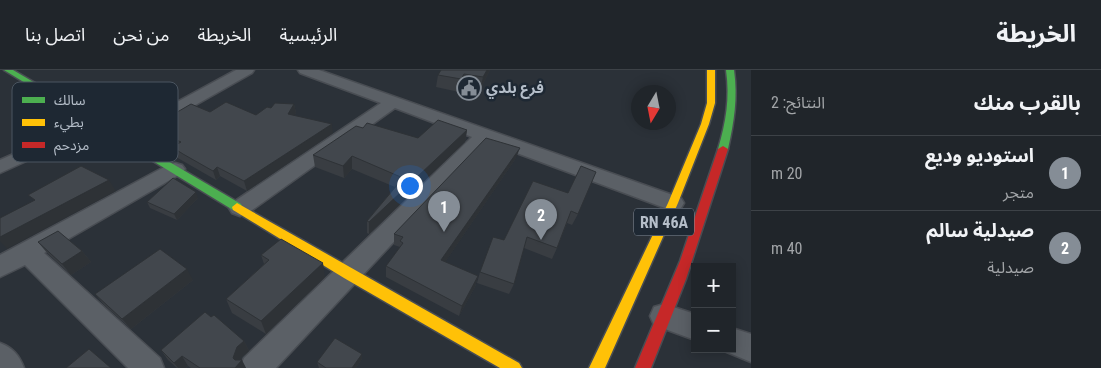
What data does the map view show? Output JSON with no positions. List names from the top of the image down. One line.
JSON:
{"streets":{"main road":["RN 46A"]},"places":{"public building":["فرع بلدي"]},"legend":["سالك","بطيء","مزدحم"],"north":"bottom","page":{"header":"الخريطة","nav":["الرئيسية","الخريطة","من نحن","اتصل بنا"],"heading":["بالقرب منك","النتائج: 2"],"list":[{"mark":"1","name":"استوديو وديع","note":"متجر","value":"20 m"},{"mark":"2","name":"صيدلية سالم","note":"صيدلية","value":"40 m"}],"pins":["1","2"],"map_buttons":["+","−"]}}
